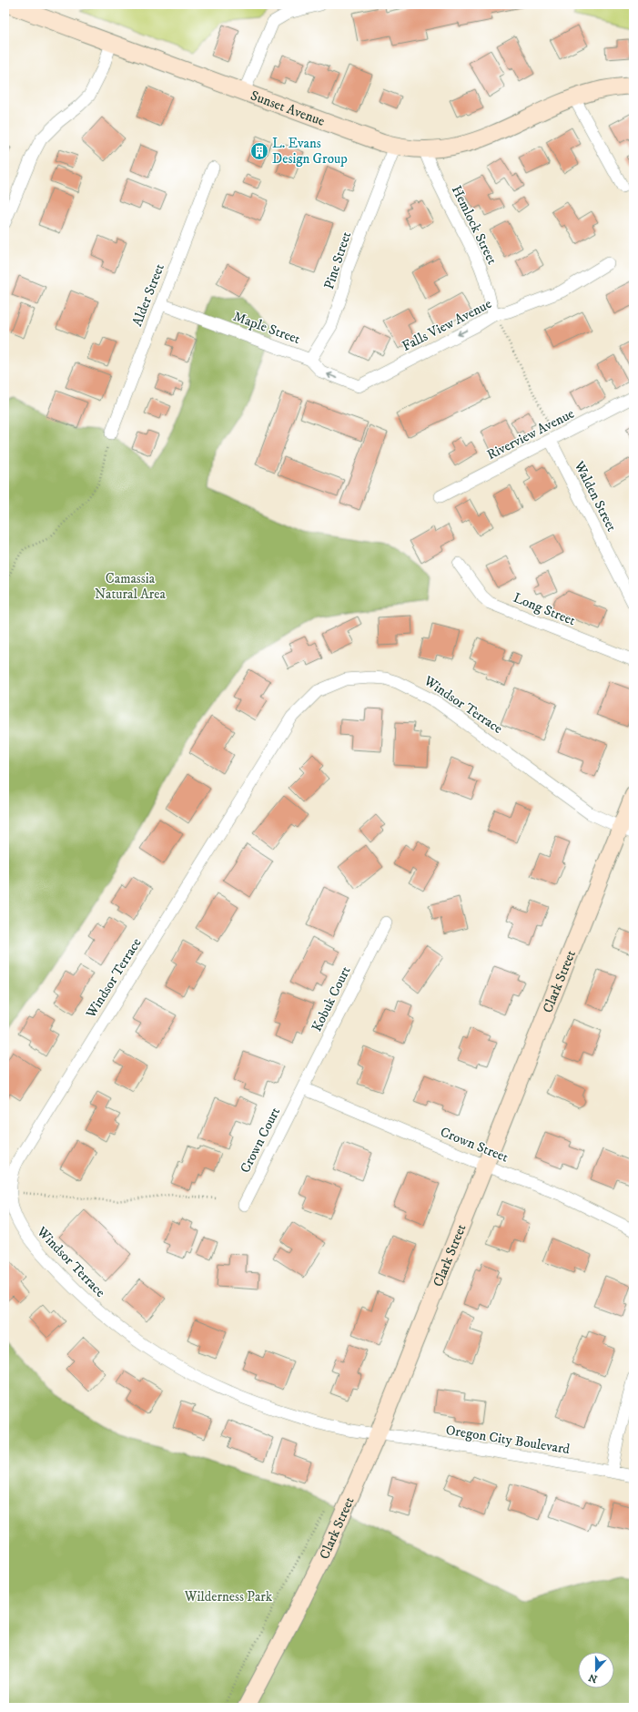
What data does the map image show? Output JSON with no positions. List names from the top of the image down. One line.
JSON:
{"streets":{"street":["Sunset Avenue","Hemlock Street","Pine Street","Alder Street","Falls View Avenue","Maple Street","Riverview Avenue","Walden Street","Long Street","Windsor Terrace","Clark Street","Kobuk Court","Crown Court","Crown Street","Oregon City Boulevard"]},"crossings":[["Sunset Avenue","Hemlock Street"],["Sunset Avenue","Pine Street"],["Hemlock Street","Falls View Avenue"],["Pine Street","Maple Street"],["Alder Street","Maple Street"],["Falls View Avenue","Maple Street"],["Riverview Avenue","Walden Street"],["Windsor Terrace","Clark Street"],["Windsor Terrace","Oregon City Boulevard"],["Clark Street","Crown Street"],["Clark Street","Oregon City Boulevard"],["Kobuk Court","Crown Court"],["Kobuk Court","Crown Street"],["Crown Court","Crown Street"]],"one_way":["Falls View Avenue"],"parks":["Camassia Natural Area","Wilderness Park"],"places":{"building":["L. Evans Design Group"]},"north":"bottom"}
